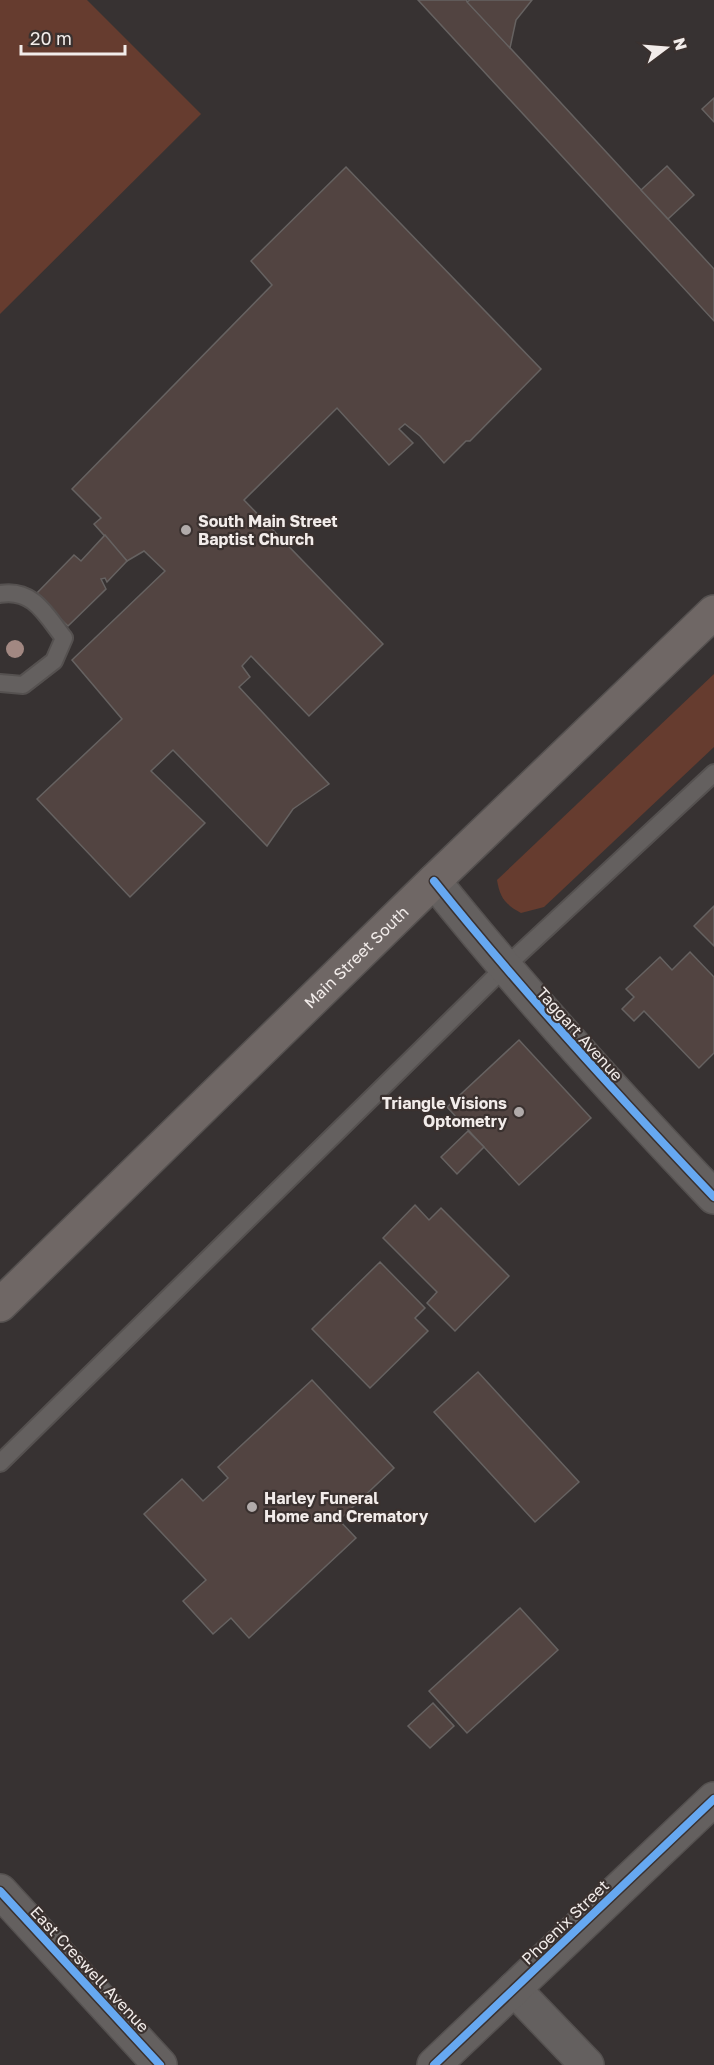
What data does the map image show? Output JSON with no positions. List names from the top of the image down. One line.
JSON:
{"streets":{"main road":["Main Street South"],"street":["Taggart Avenue","Phoenix Street","East Creswell Avenue"]},"crossings":[["Main Street South","Taggart Avenue"]],"places":["South Main Street Baptist Church","Triangle Visions Optometry","Harley Funeral Home and Crematory"],"scale_bar":"20 m","north":"right"}
